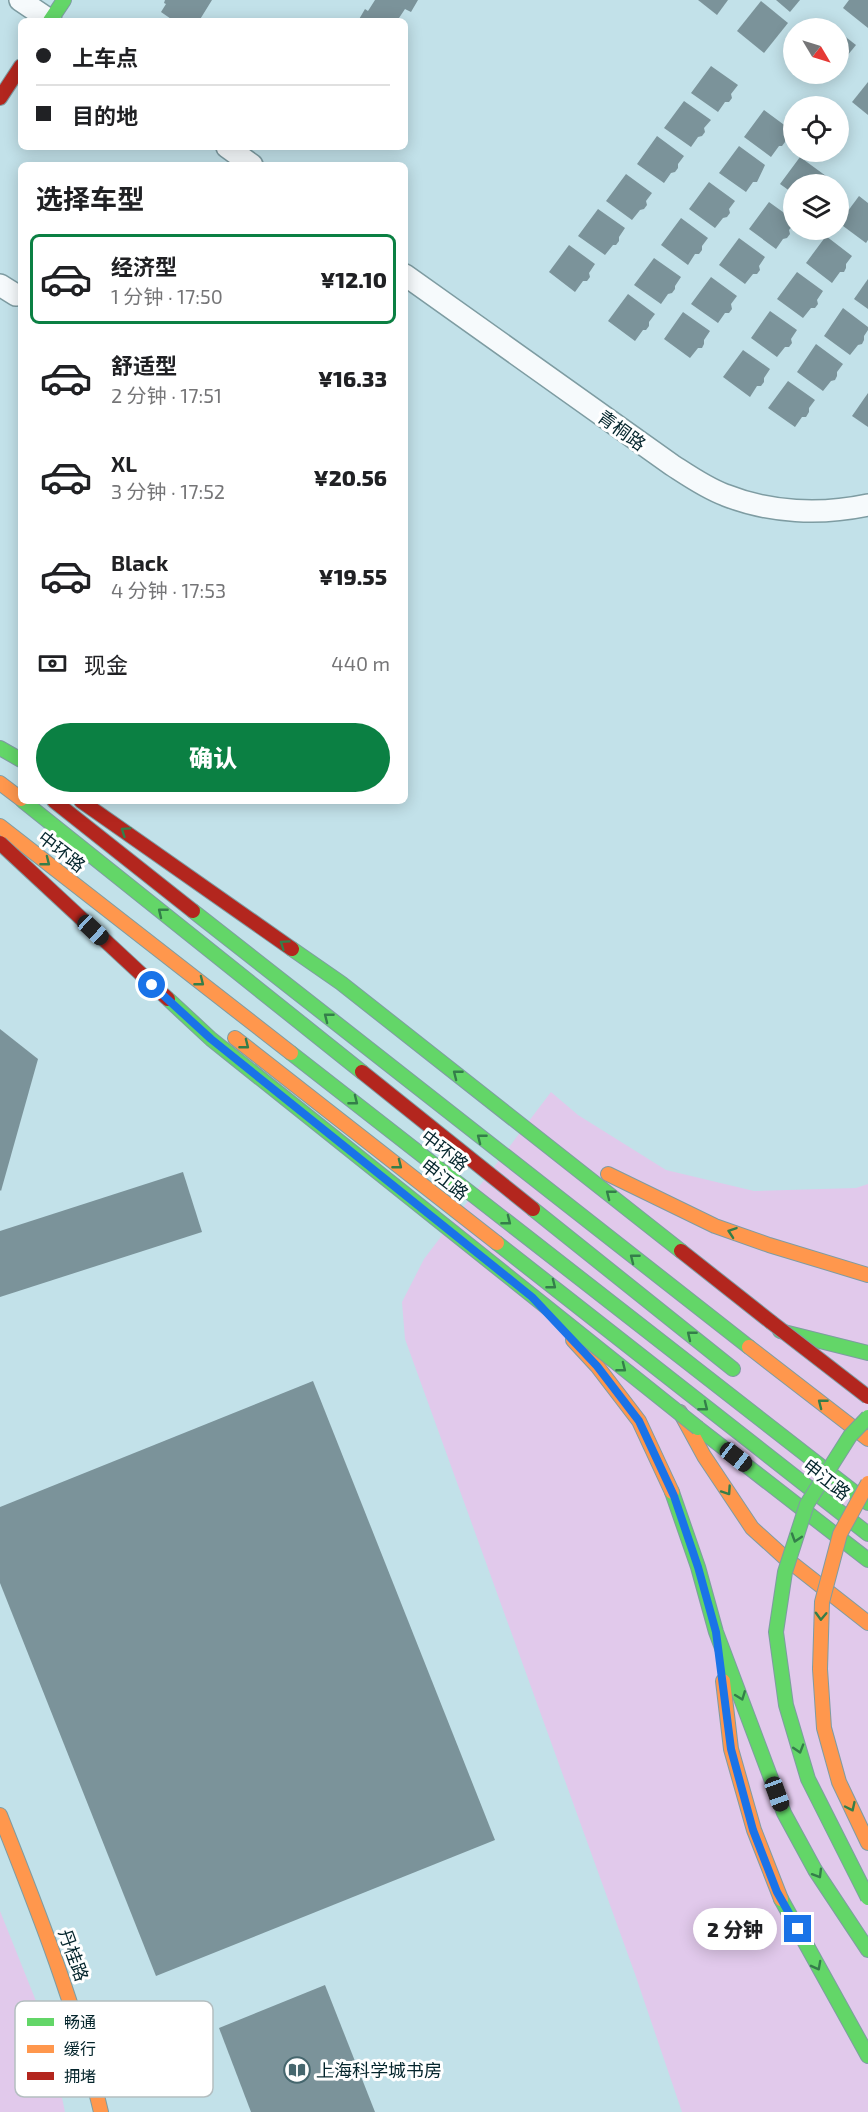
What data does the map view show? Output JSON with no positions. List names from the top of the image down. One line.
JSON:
{"streets":{"main road":["中环路","申江路","丹桂路"],"street":["青桐路"]},"places":{"library":["上海科学城书房"]},"legend":["畅通","缓行","拥堵"],"north":"bottom right","page":{"banner":["上车点","目的地"],"heading":"选择车型","list":[{"name":"经济型","note":"1 分钟 · 17:50","value":"¥12.10"},{"name":"舒适型","note":"2 分钟 · 17:51","value":"¥16.33"},{"name":"XL","note":"3 分钟 · 17:52","value":"¥20.56"},{"name":"Black","note":"4 分钟 · 17:53","value":"¥19.55"}],"pay":["现金","440 m"],"buttons":"确认","bubble":"2 分钟"}}
